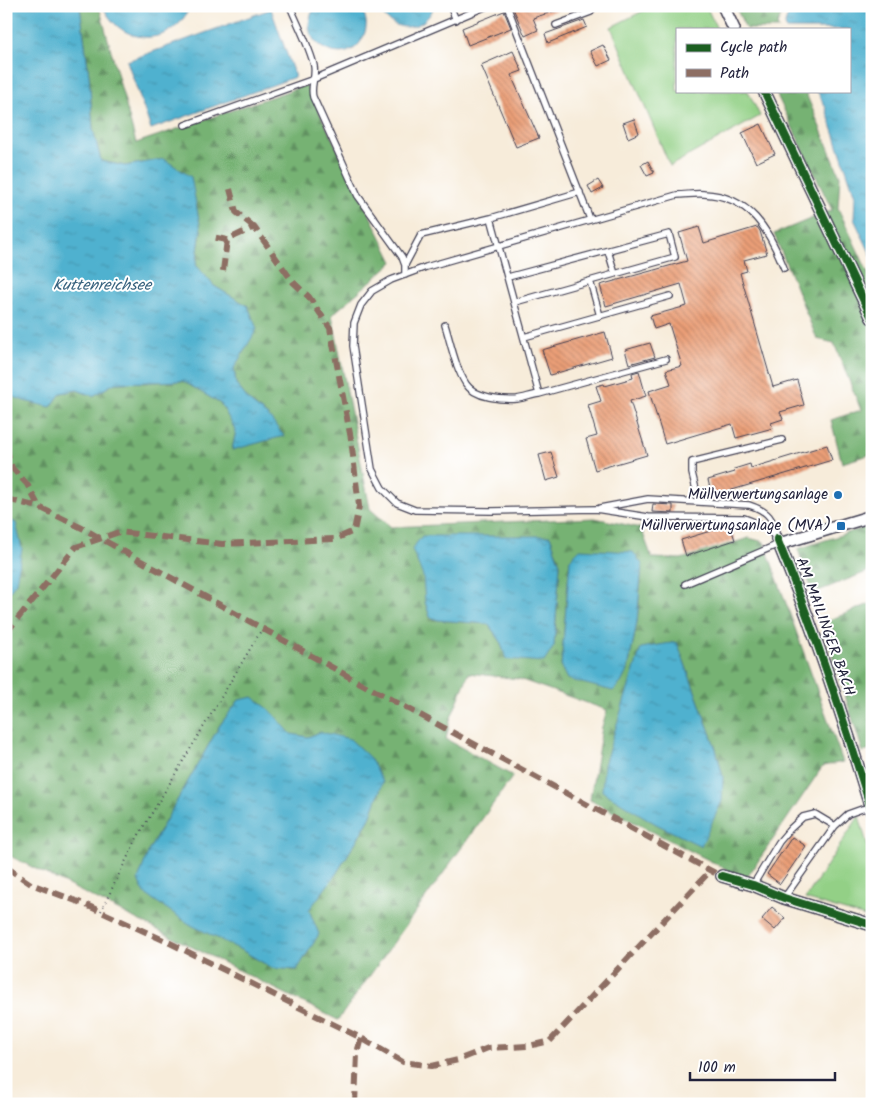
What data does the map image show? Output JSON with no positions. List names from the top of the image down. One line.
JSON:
{"streets":{"street":["AM MAILINGER BACH"]},"water":["Kuttenreichsee"],"places":{"other":["Müllverwertungsanlage"],"transit":["Müllverwertungsanlage (MVA)"]},"legend":["Cycle path","Path"],"scale_bar":"100 m"}
